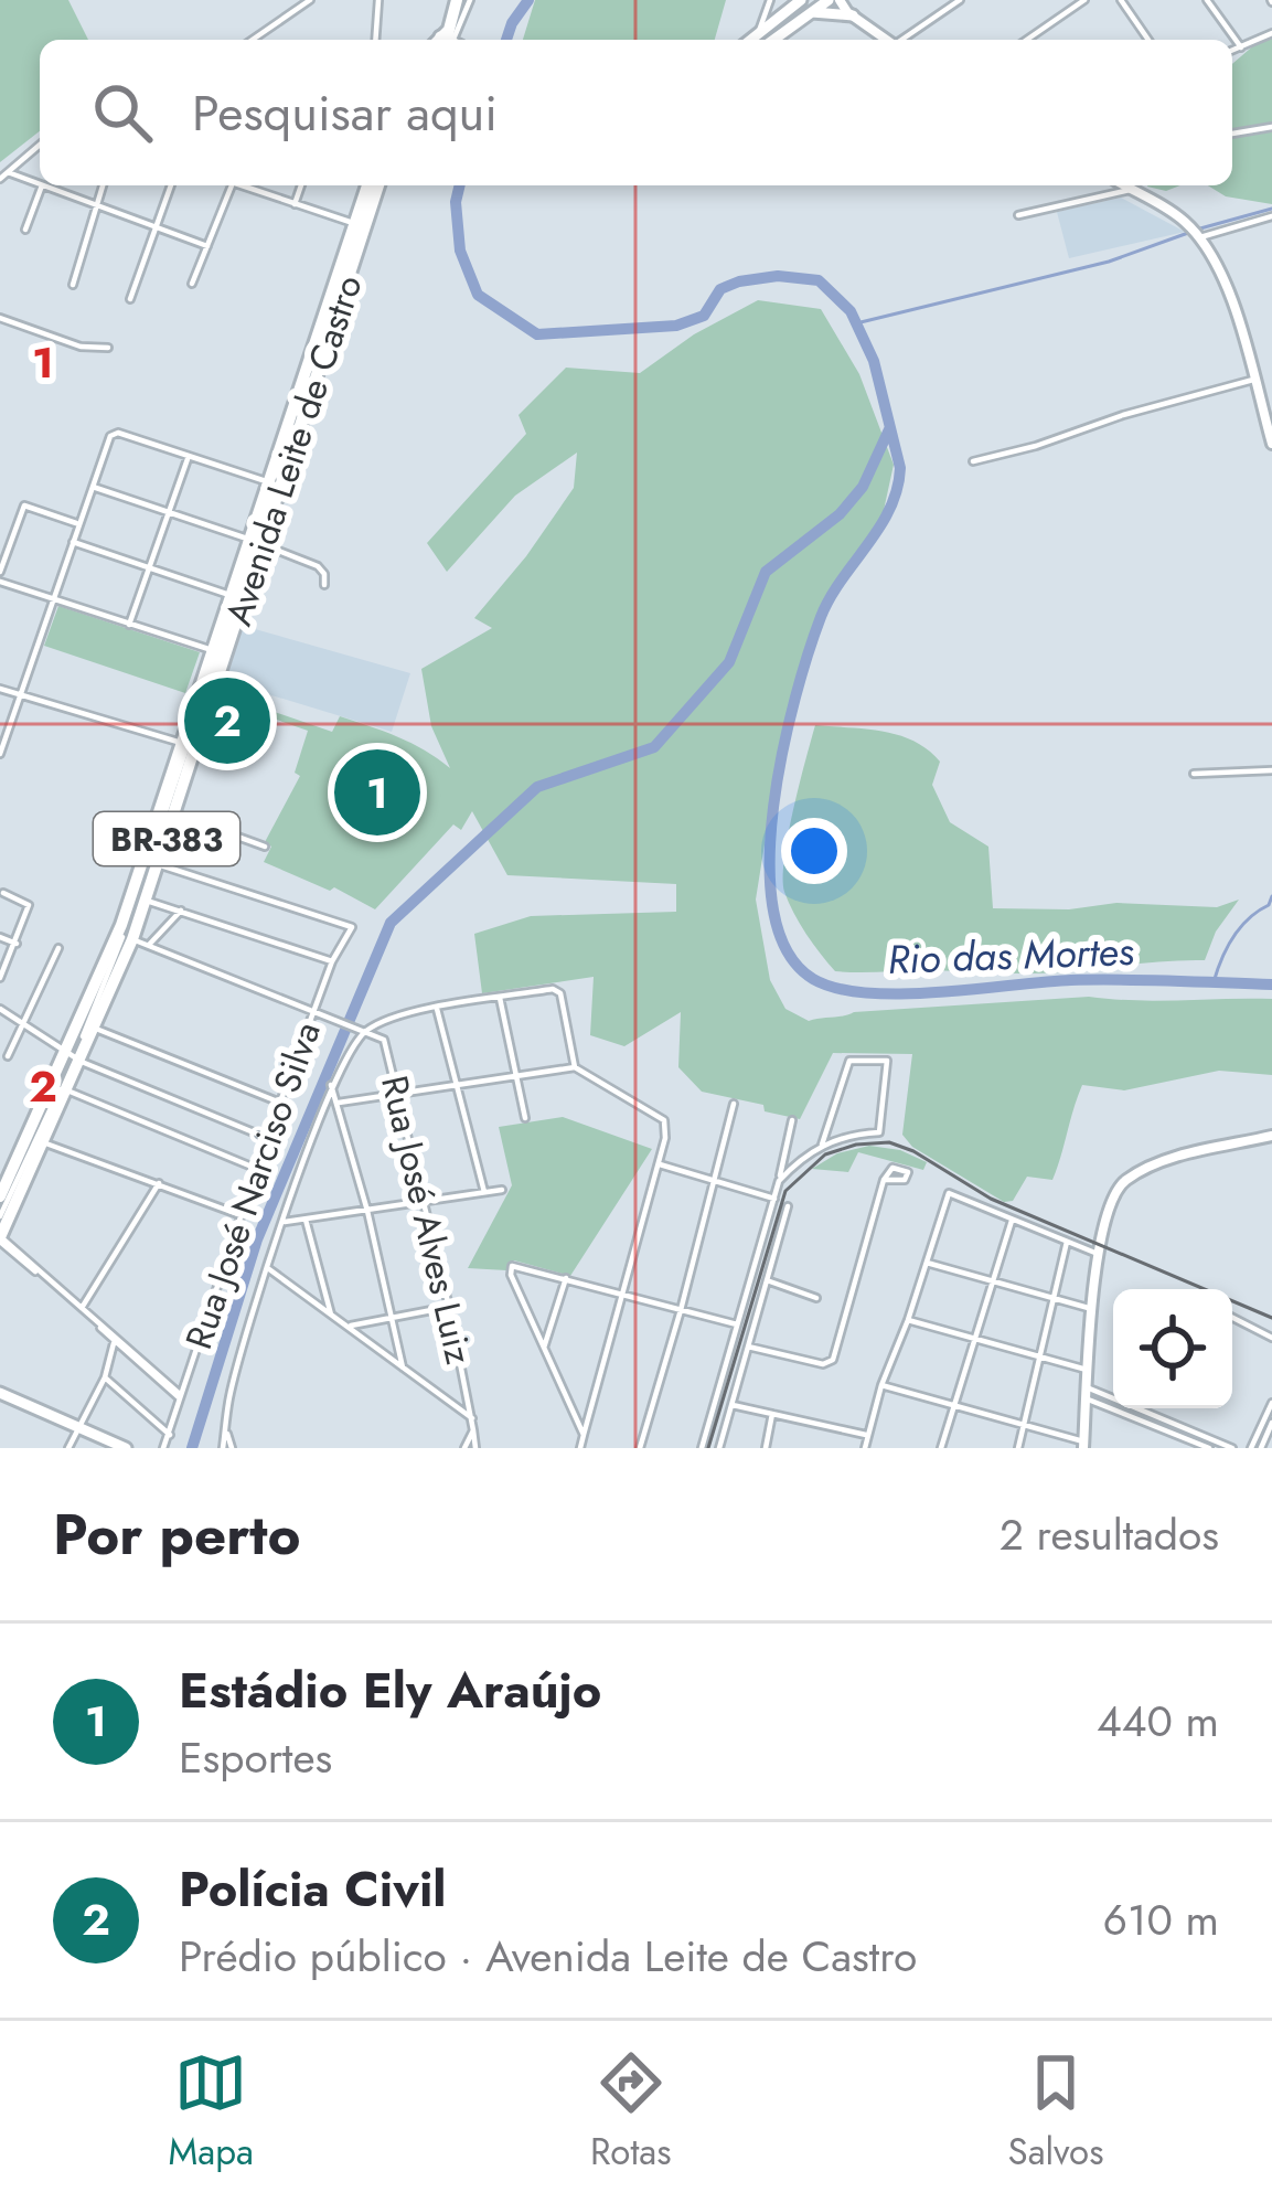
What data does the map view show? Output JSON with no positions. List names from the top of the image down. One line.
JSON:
{"streets":{"highway":["Avenida Leite de Castro","BR-383"],"street":["Rua José Narciso Silva","Rua José Alves Luiz"]},"crossings":[["Avenida Leite de Castro","Rua José Narciso Silva"],["Avenida Leite de Castro","Rua José Alves Luiz"],["Rua José Narciso Silva","Rua José Alves Luiz"]],"water":["Rio das Mortes"],"page":{"search":"Pesquisar aqui","pins":["2","1"],"heading":["Por perto","2 resultados"],"list":[{"mark":"1","name":"Estádio Ely Araújo","note":"Esportes","value":"440 m"},{"mark":"2","name":"Polícia Civil","note":"Prédio público · Avenida Leite de Castro","value":"610 m"}],"nav":["Mapa","Rotas","Salvos"]},"grid":{"rows":["1","2"]}}
